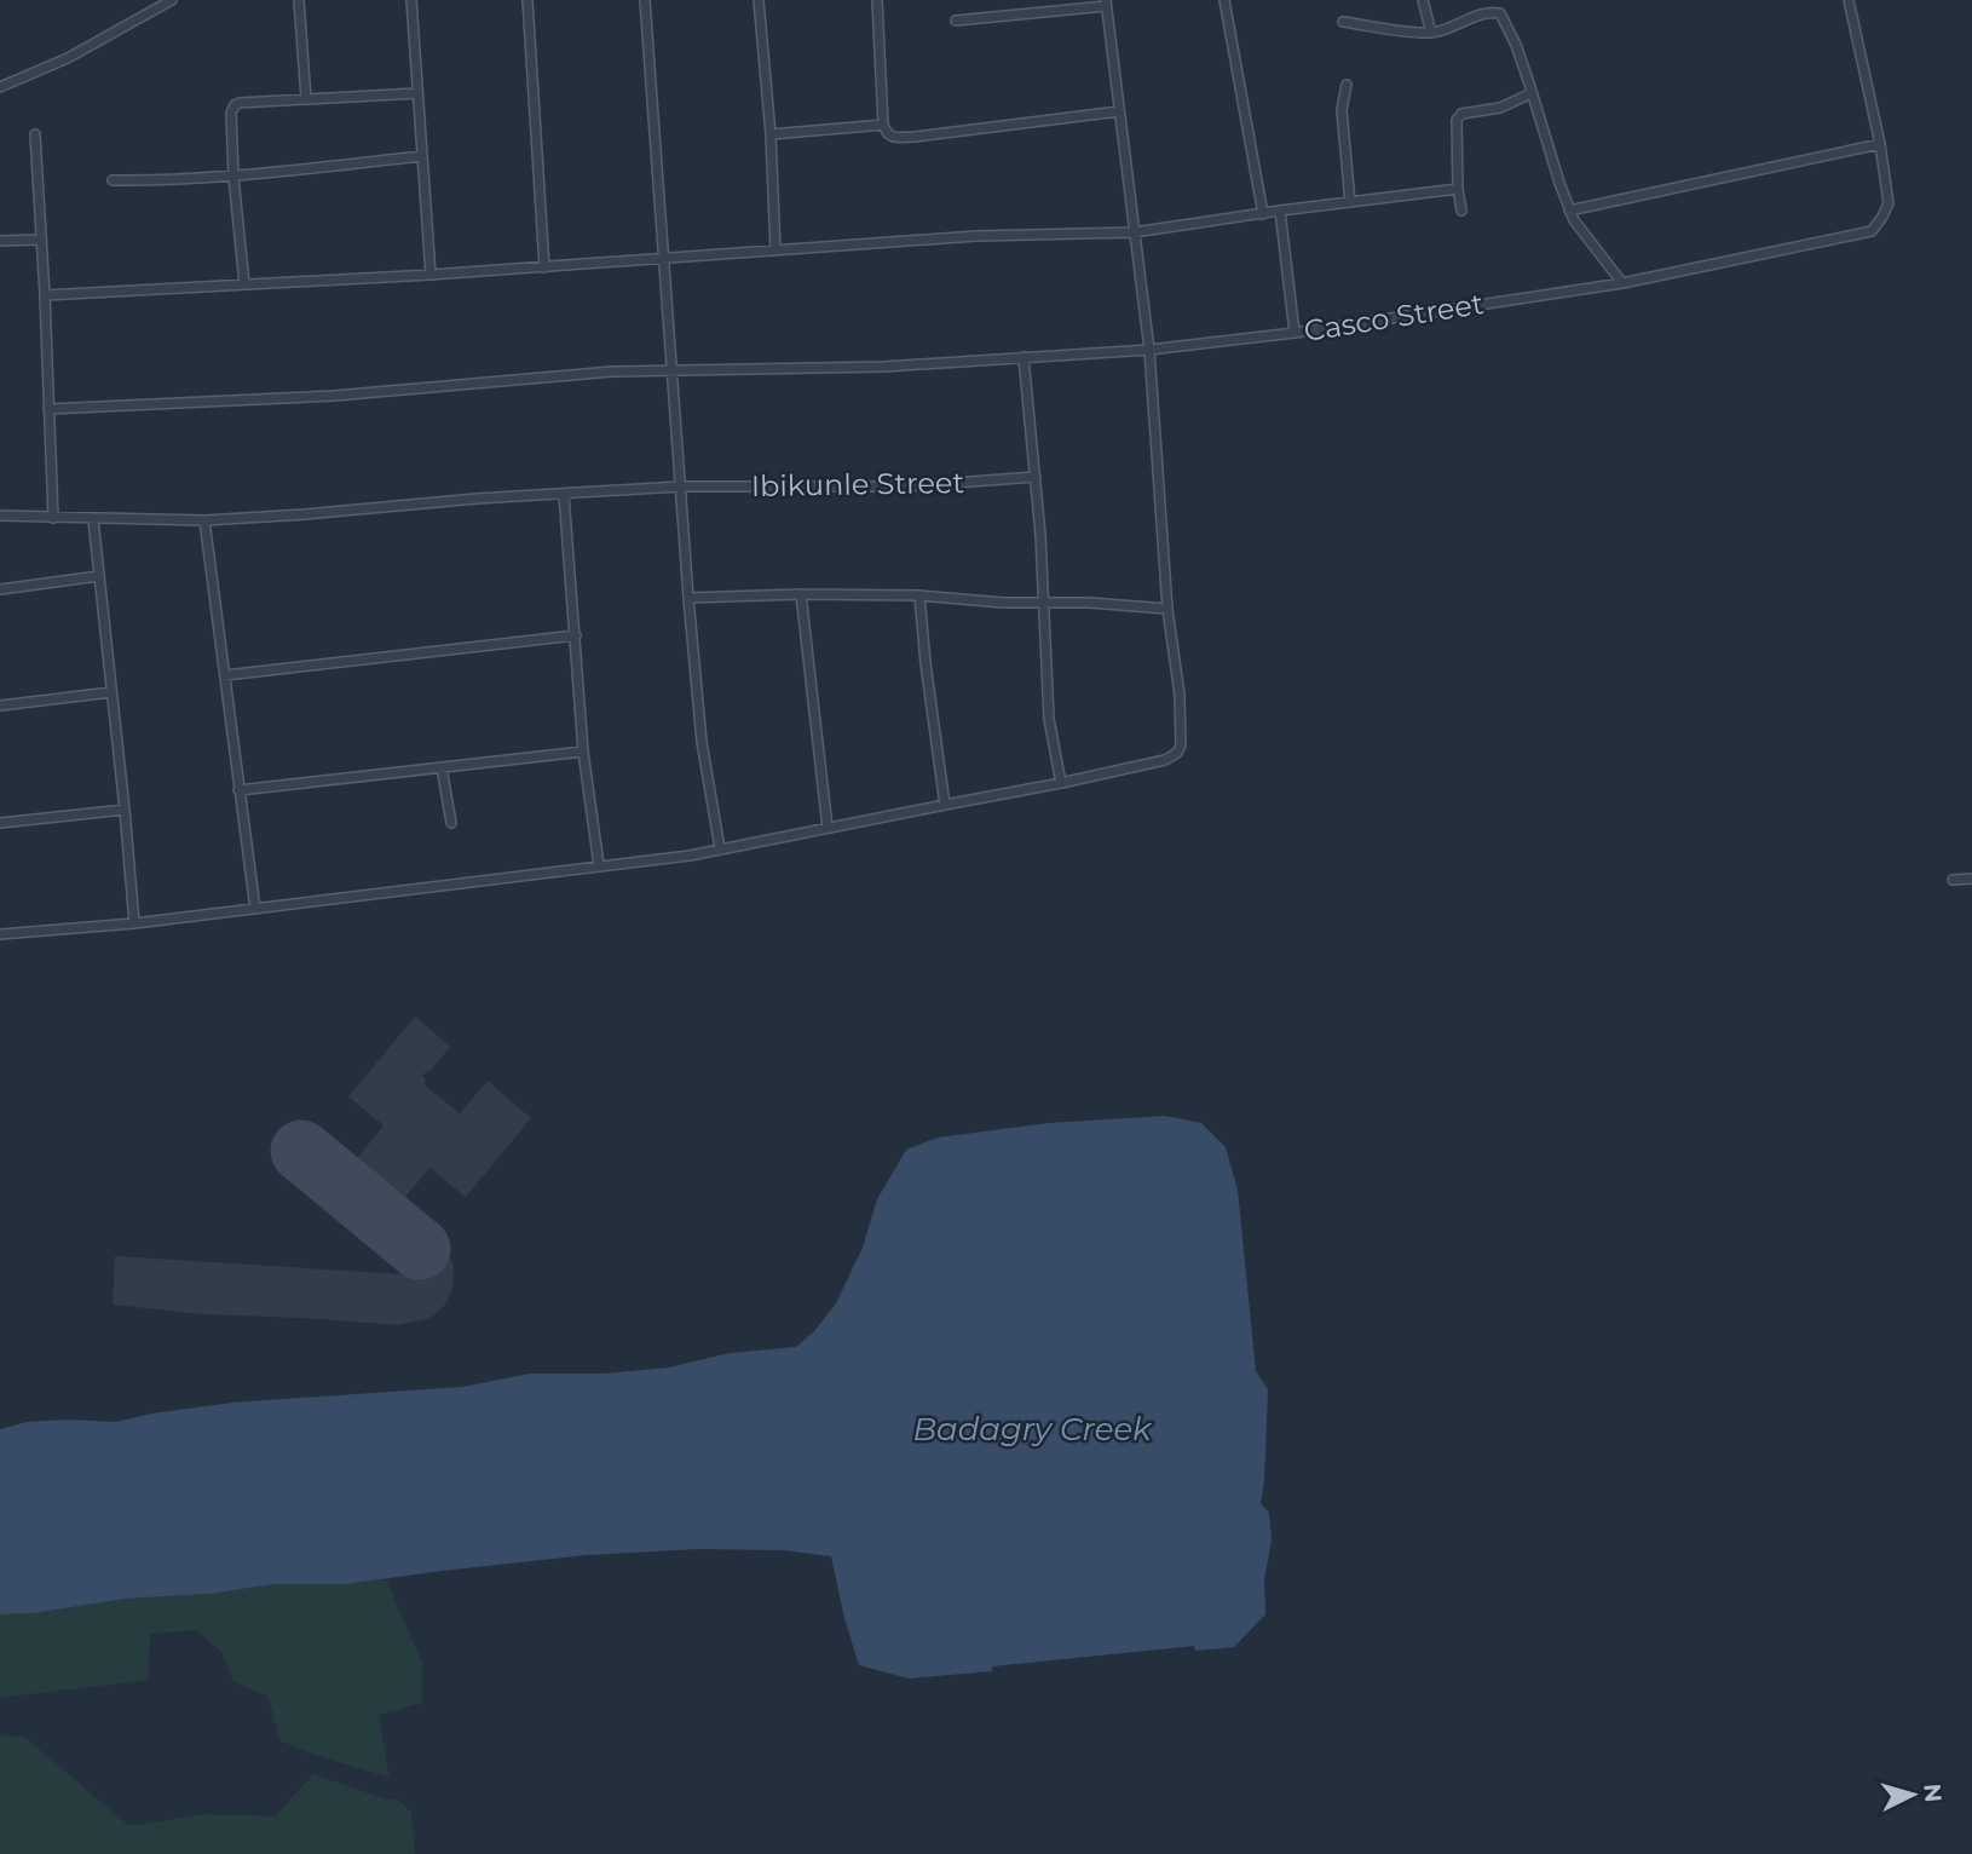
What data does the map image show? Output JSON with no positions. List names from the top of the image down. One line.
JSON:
{"streets":{"street":["Casco Street","Ibikunle Street"]},"water":["Badagry Creek"],"north":"right"}
